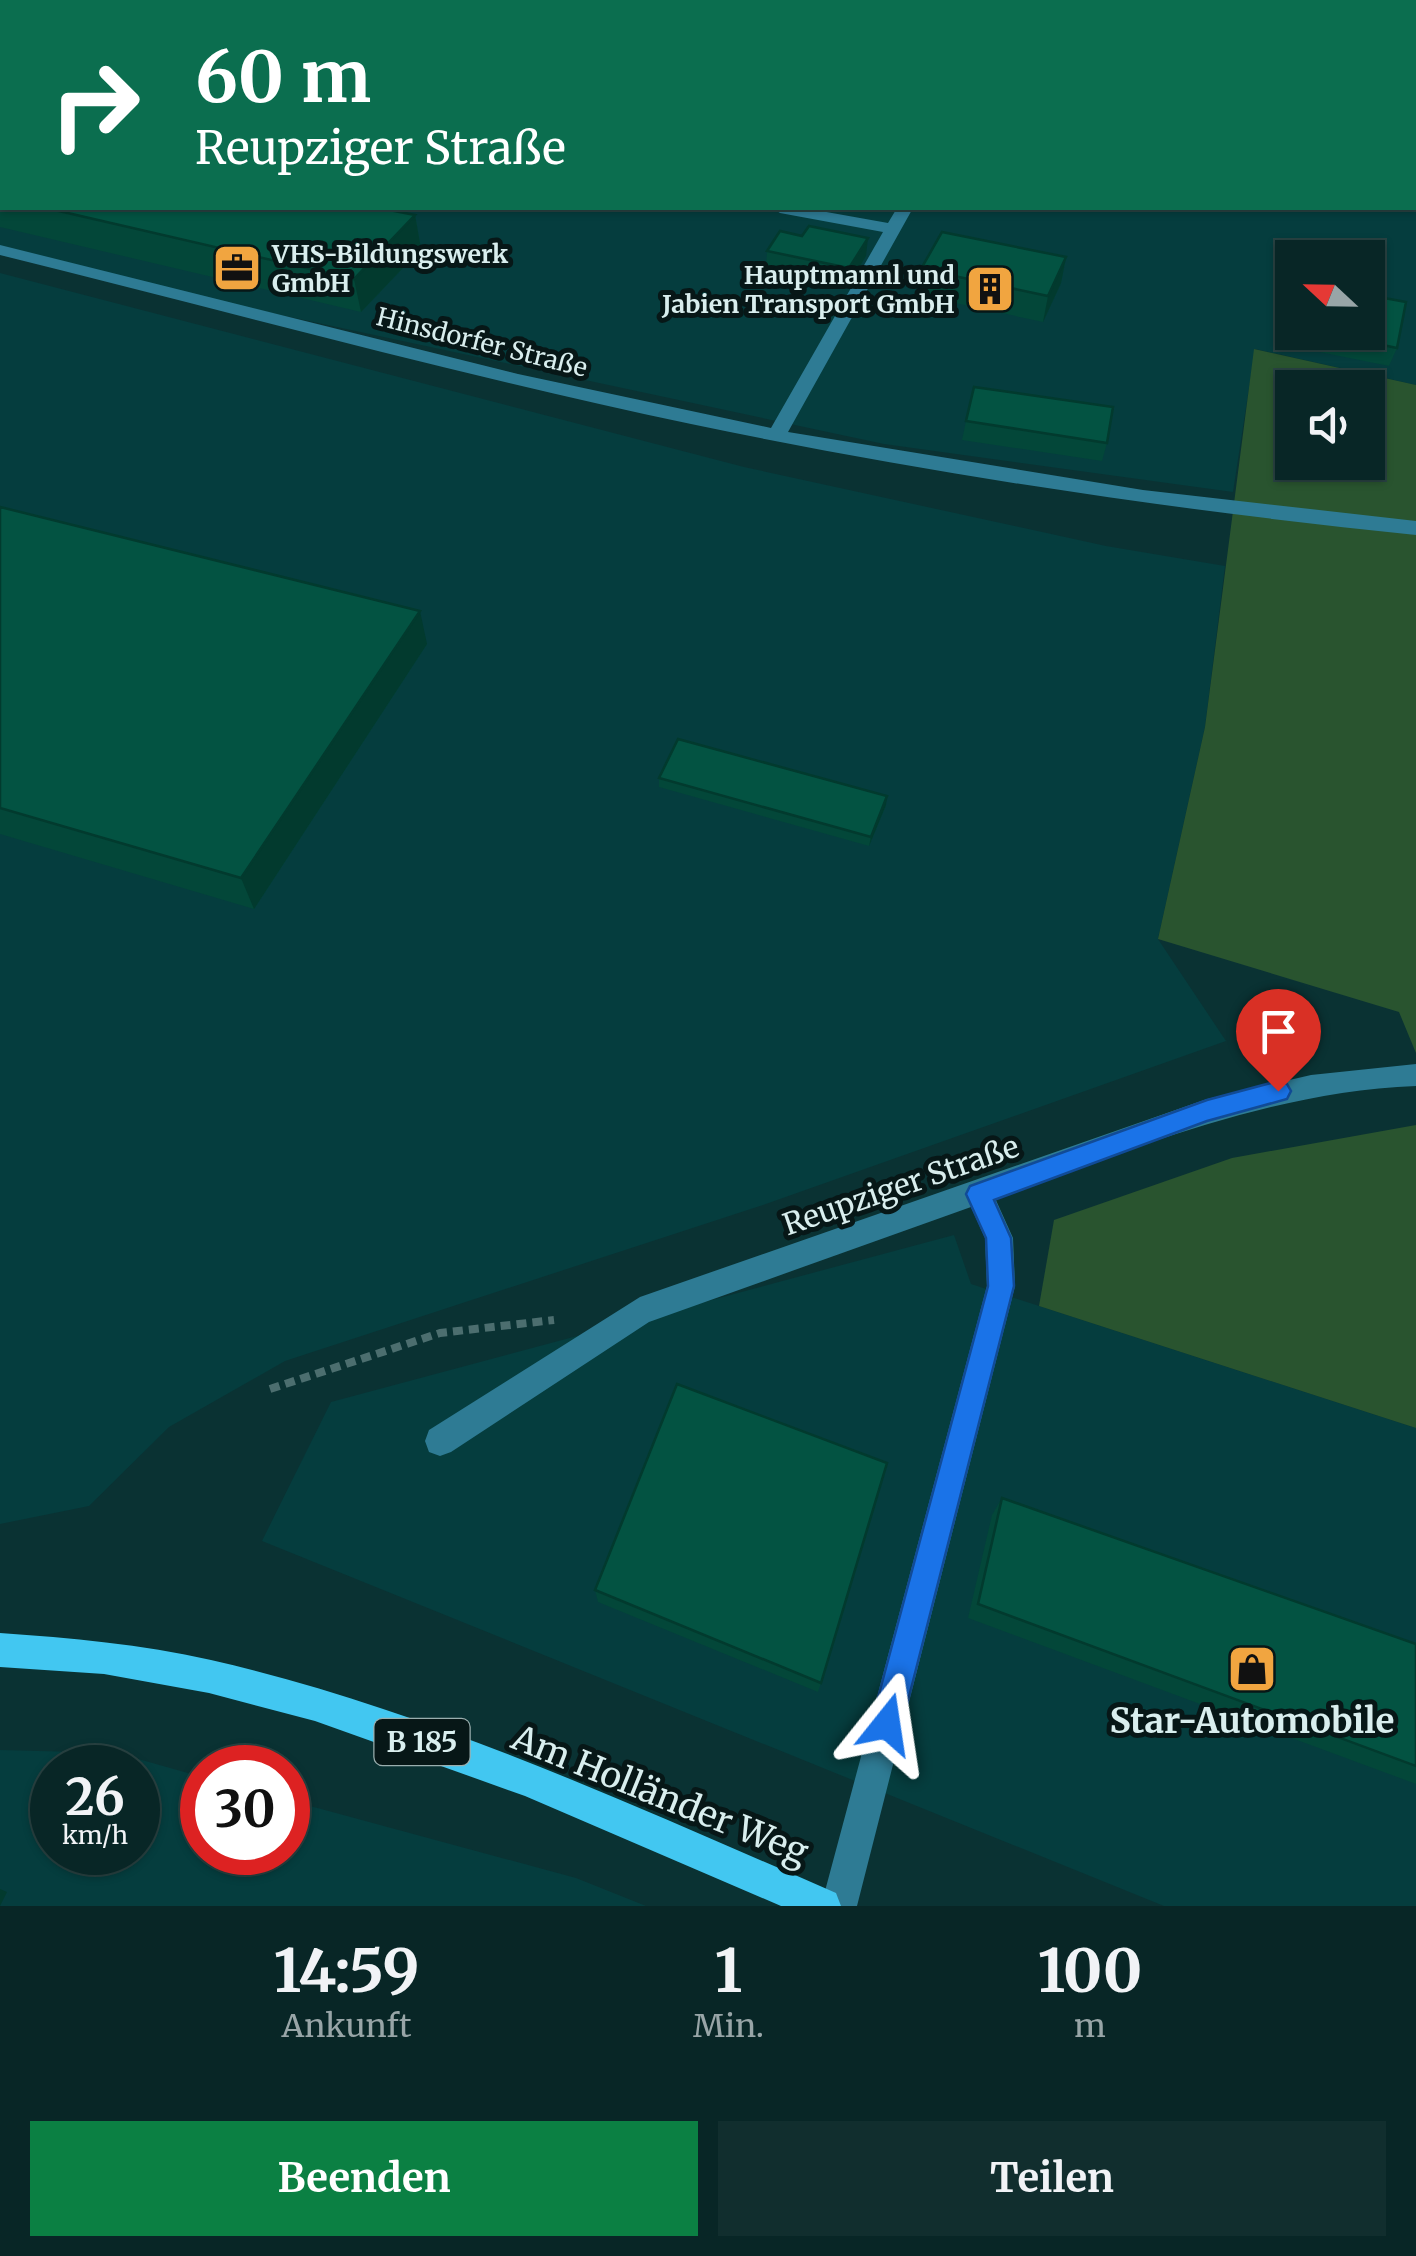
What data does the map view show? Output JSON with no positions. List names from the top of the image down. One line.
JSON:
{"streets":{"main road":["B 185","Am Holländer Weg"],"street":["Hinsdorfer Straße","Reupziger Straße"]},"crossings":[["Reupziger Straße","Am Holländer Weg"]],"places":{"office":["VHS-Bildungswerk GmbH"],"building":["Hauptmannl und Jabien Transport GmbH"],"shop":["Star-Automobile"]},"north":"left","page":{"turn":["60 m","Reupziger Straße"],"speed":"26 km/h","limit":"30","eta":["14:59","Ankunft","1","Min.","100","m"],"buttons":["Beenden","Teilen"]}}
